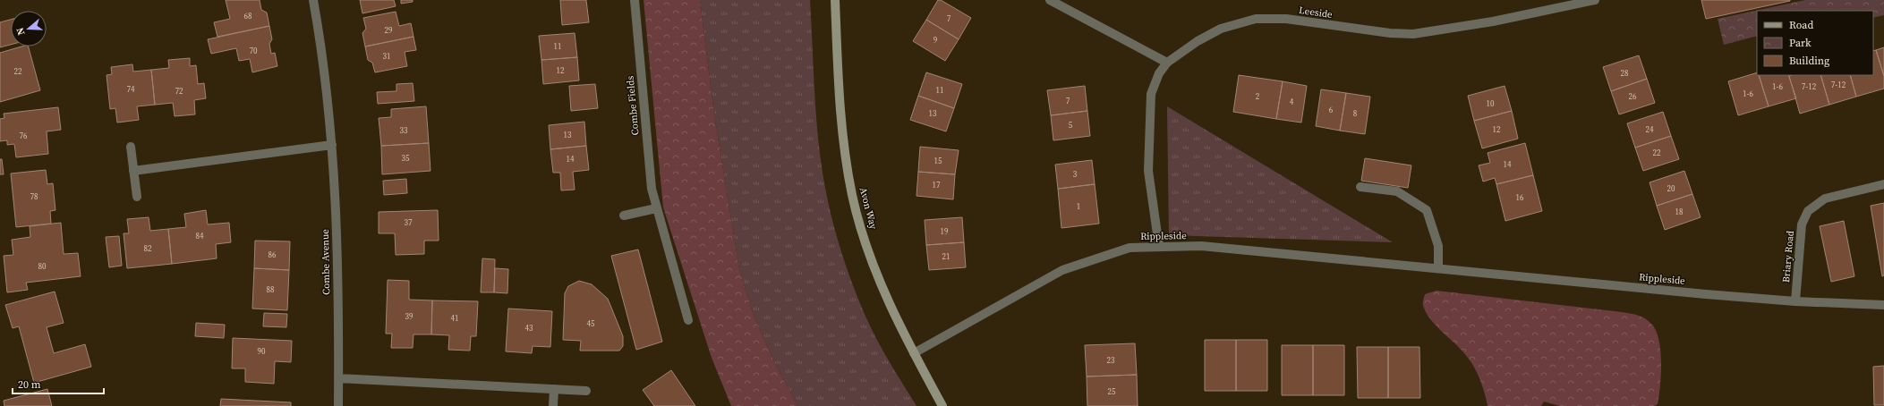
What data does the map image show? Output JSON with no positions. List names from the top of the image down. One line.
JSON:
{"streets":{"street":["Leeside","Combe Fields","Avon Way","Rippleside","Briary Road","Combe Avenue"]},"crossings":[["Leeside","Rippleside"],["Avon Way","Rippleside"],["Rippleside","Briary Road"]],"house_numbers":["68","7","29","9","11","70","31","12","22","28","7-12","1-6","7-12","74","11","72","1-6","2","26","7","4","10","6","13","8","5","12","24","33","13","76","22","35","14","15","14","3","17","20","78","16","1","18","37","19","84","82","86","21","80","88","39","41","45","43","90","23","25"],"legend":["Road","Park","Building"],"scale_bar":"20 m","north":"left"}
